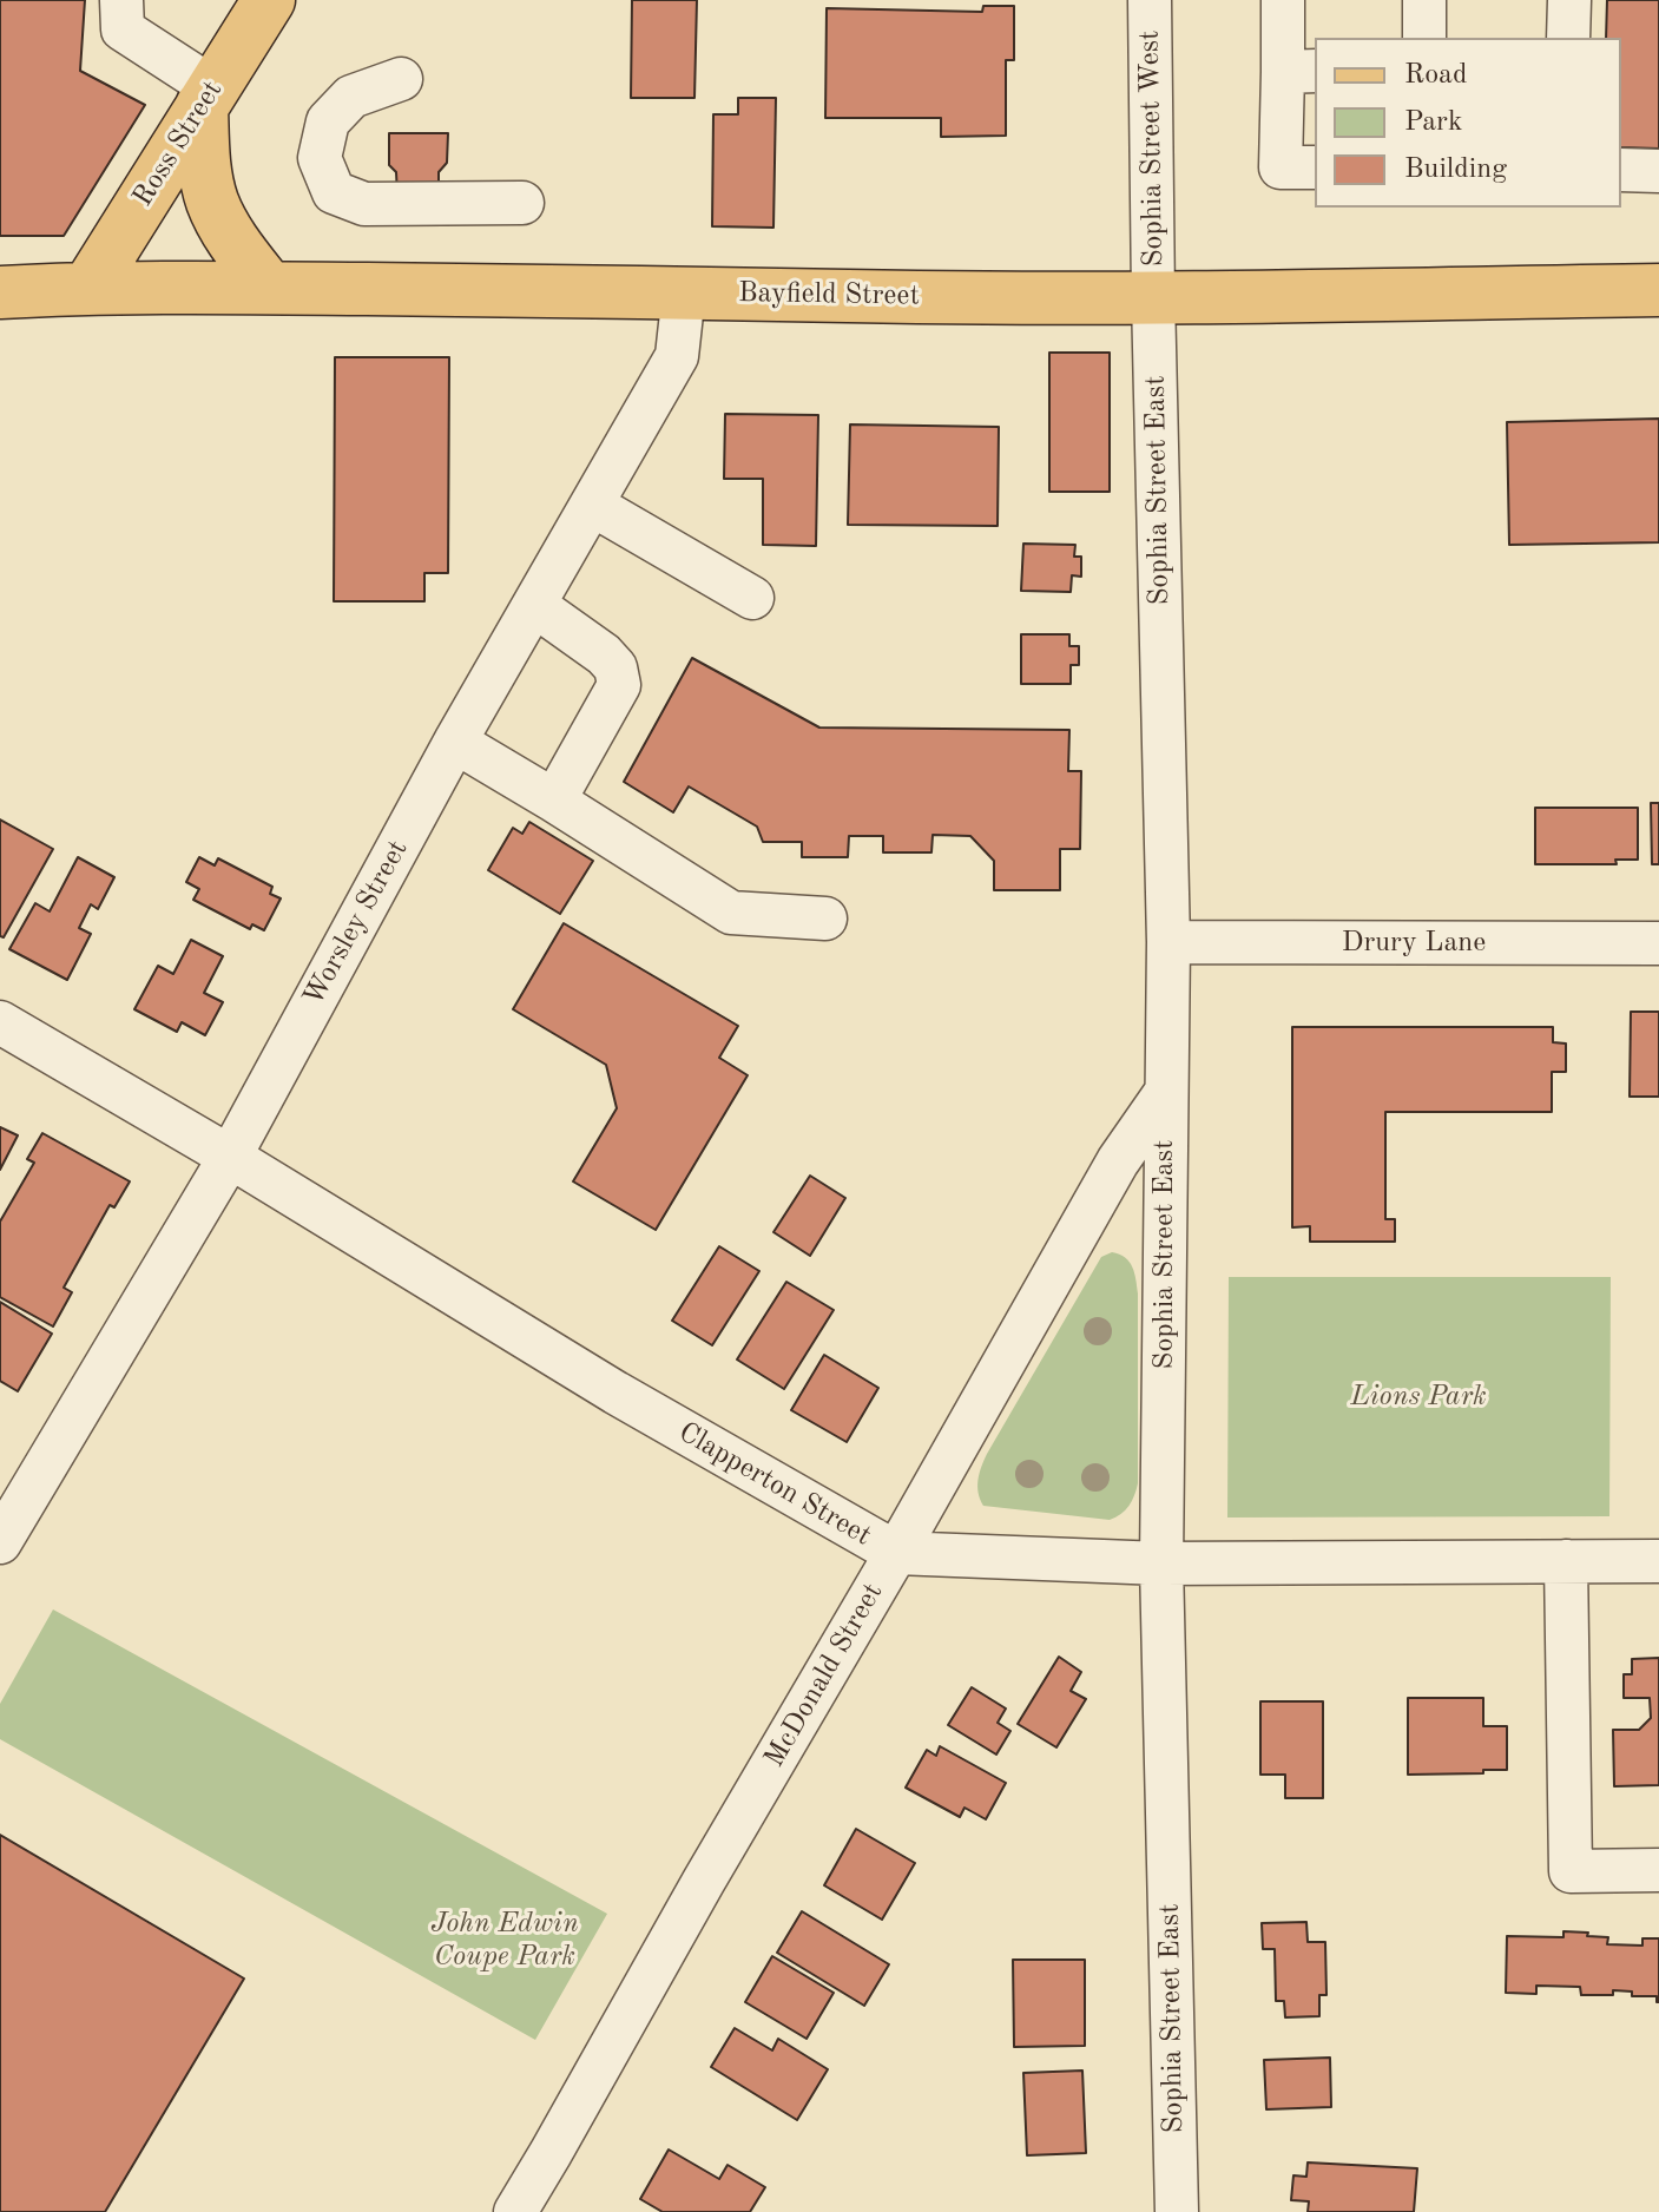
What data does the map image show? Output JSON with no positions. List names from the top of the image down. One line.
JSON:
{"streets":{"main road":["Ross Street","Bayfield Street"],"street":["Sophia Street West","Sophia Street East","Worsley Street","Drury Lane","Clapperton Street","McDonald Street"]},"crossings":[["Ross Street","Bayfield Street"],["Sophia Street West","Bayfield Street"],["Sophia Street West","Sophia Street East"],["Bayfield Street","Sophia Street East"],["Bayfield Street","Worsley Street"],["Sophia Street East","Drury Lane"],["Sophia Street East","Clapperton Street"],["Sophia Street East","McDonald Street"],["Worsley Street","Clapperton Street"],["Clapperton Street","McDonald Street"]],"parks":["Lions Park","John Edwin Coupe Park"],"legend":["Road","Park","Building"]}
